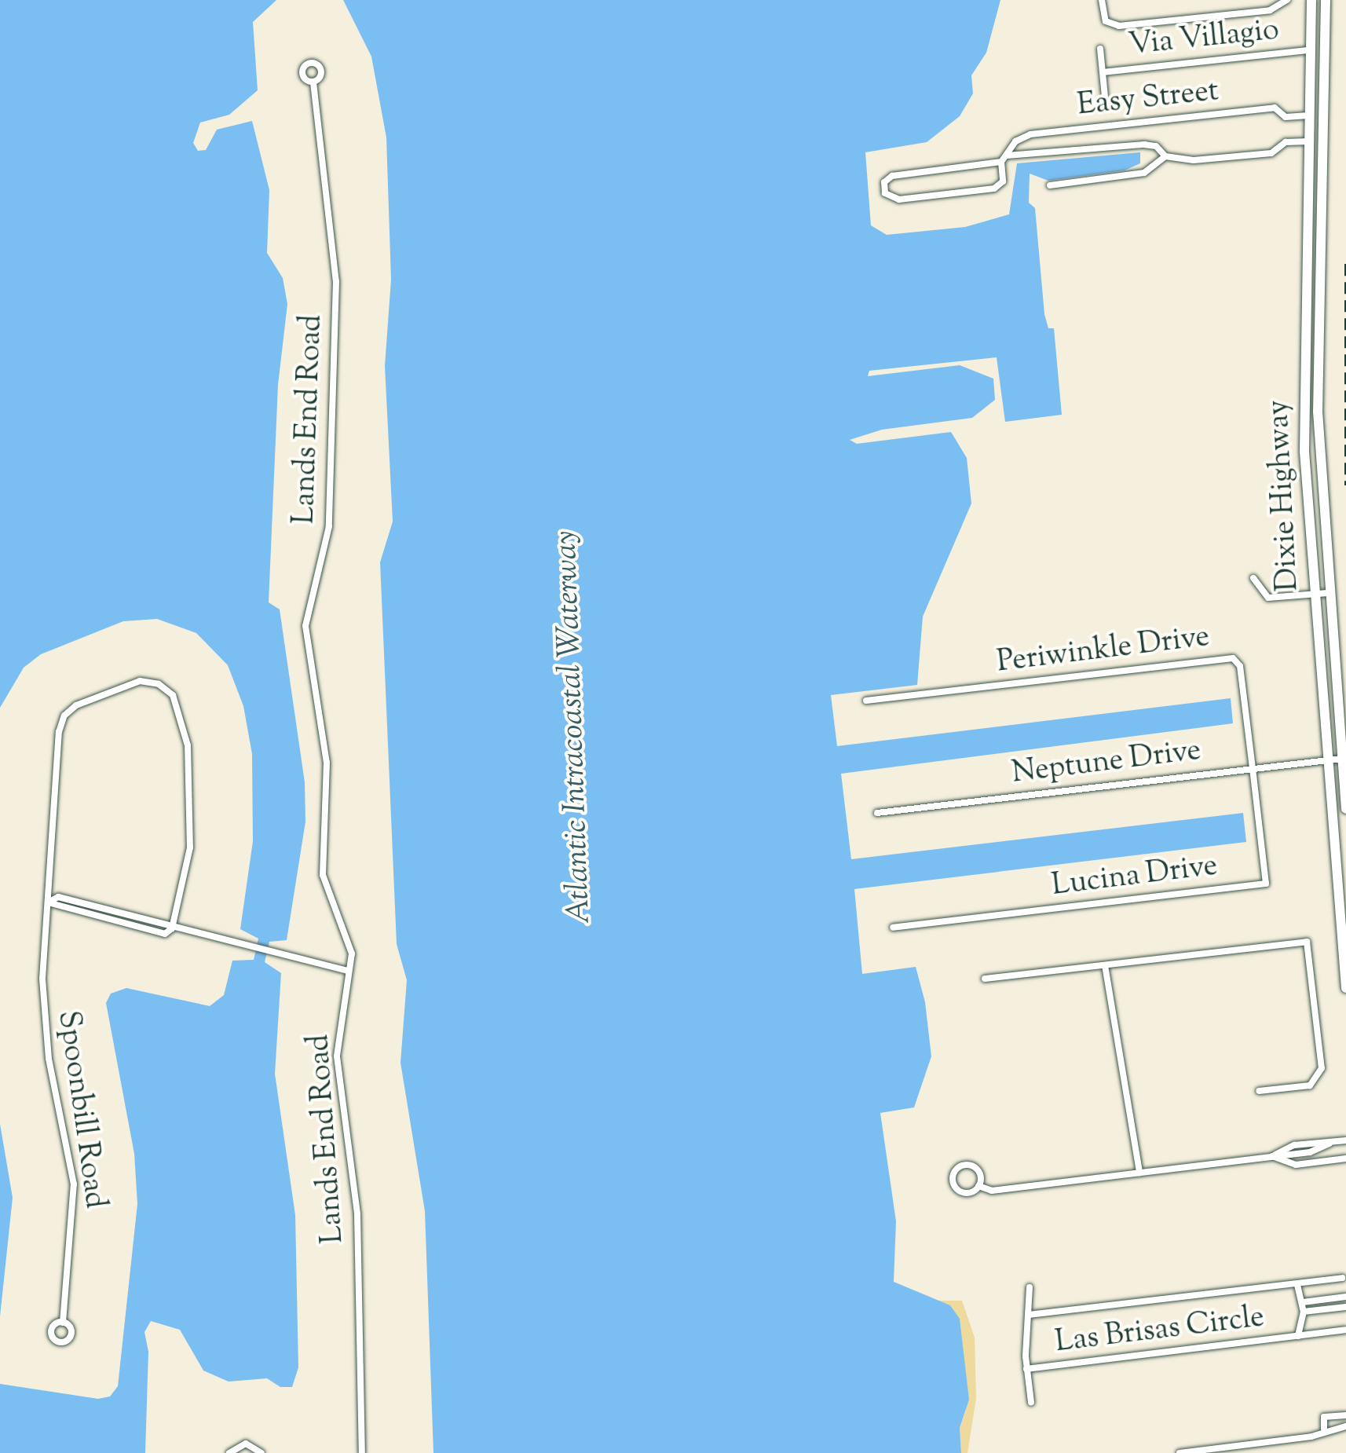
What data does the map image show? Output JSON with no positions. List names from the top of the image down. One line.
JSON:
{"streets":{"main road":["Dixie Highway"],"street":["Via Villagio","Easy Street","Lands End Road","Periwinkle Drive","Neptune Drive","Lucina Drive","Spoonbill Road","Las Brisas Circle"]},"crossings":[["Via Villagio","Dixie Highway"],["Easy Street","Dixie Highway"],["Dixie Highway","Neptune Drive"],["Periwinkle Drive","Neptune Drive"],["Periwinkle Drive","Lucina Drive"],["Neptune Drive","Lucina Drive"]],"water":["Atlantic Intracoastal Waterway"]}
